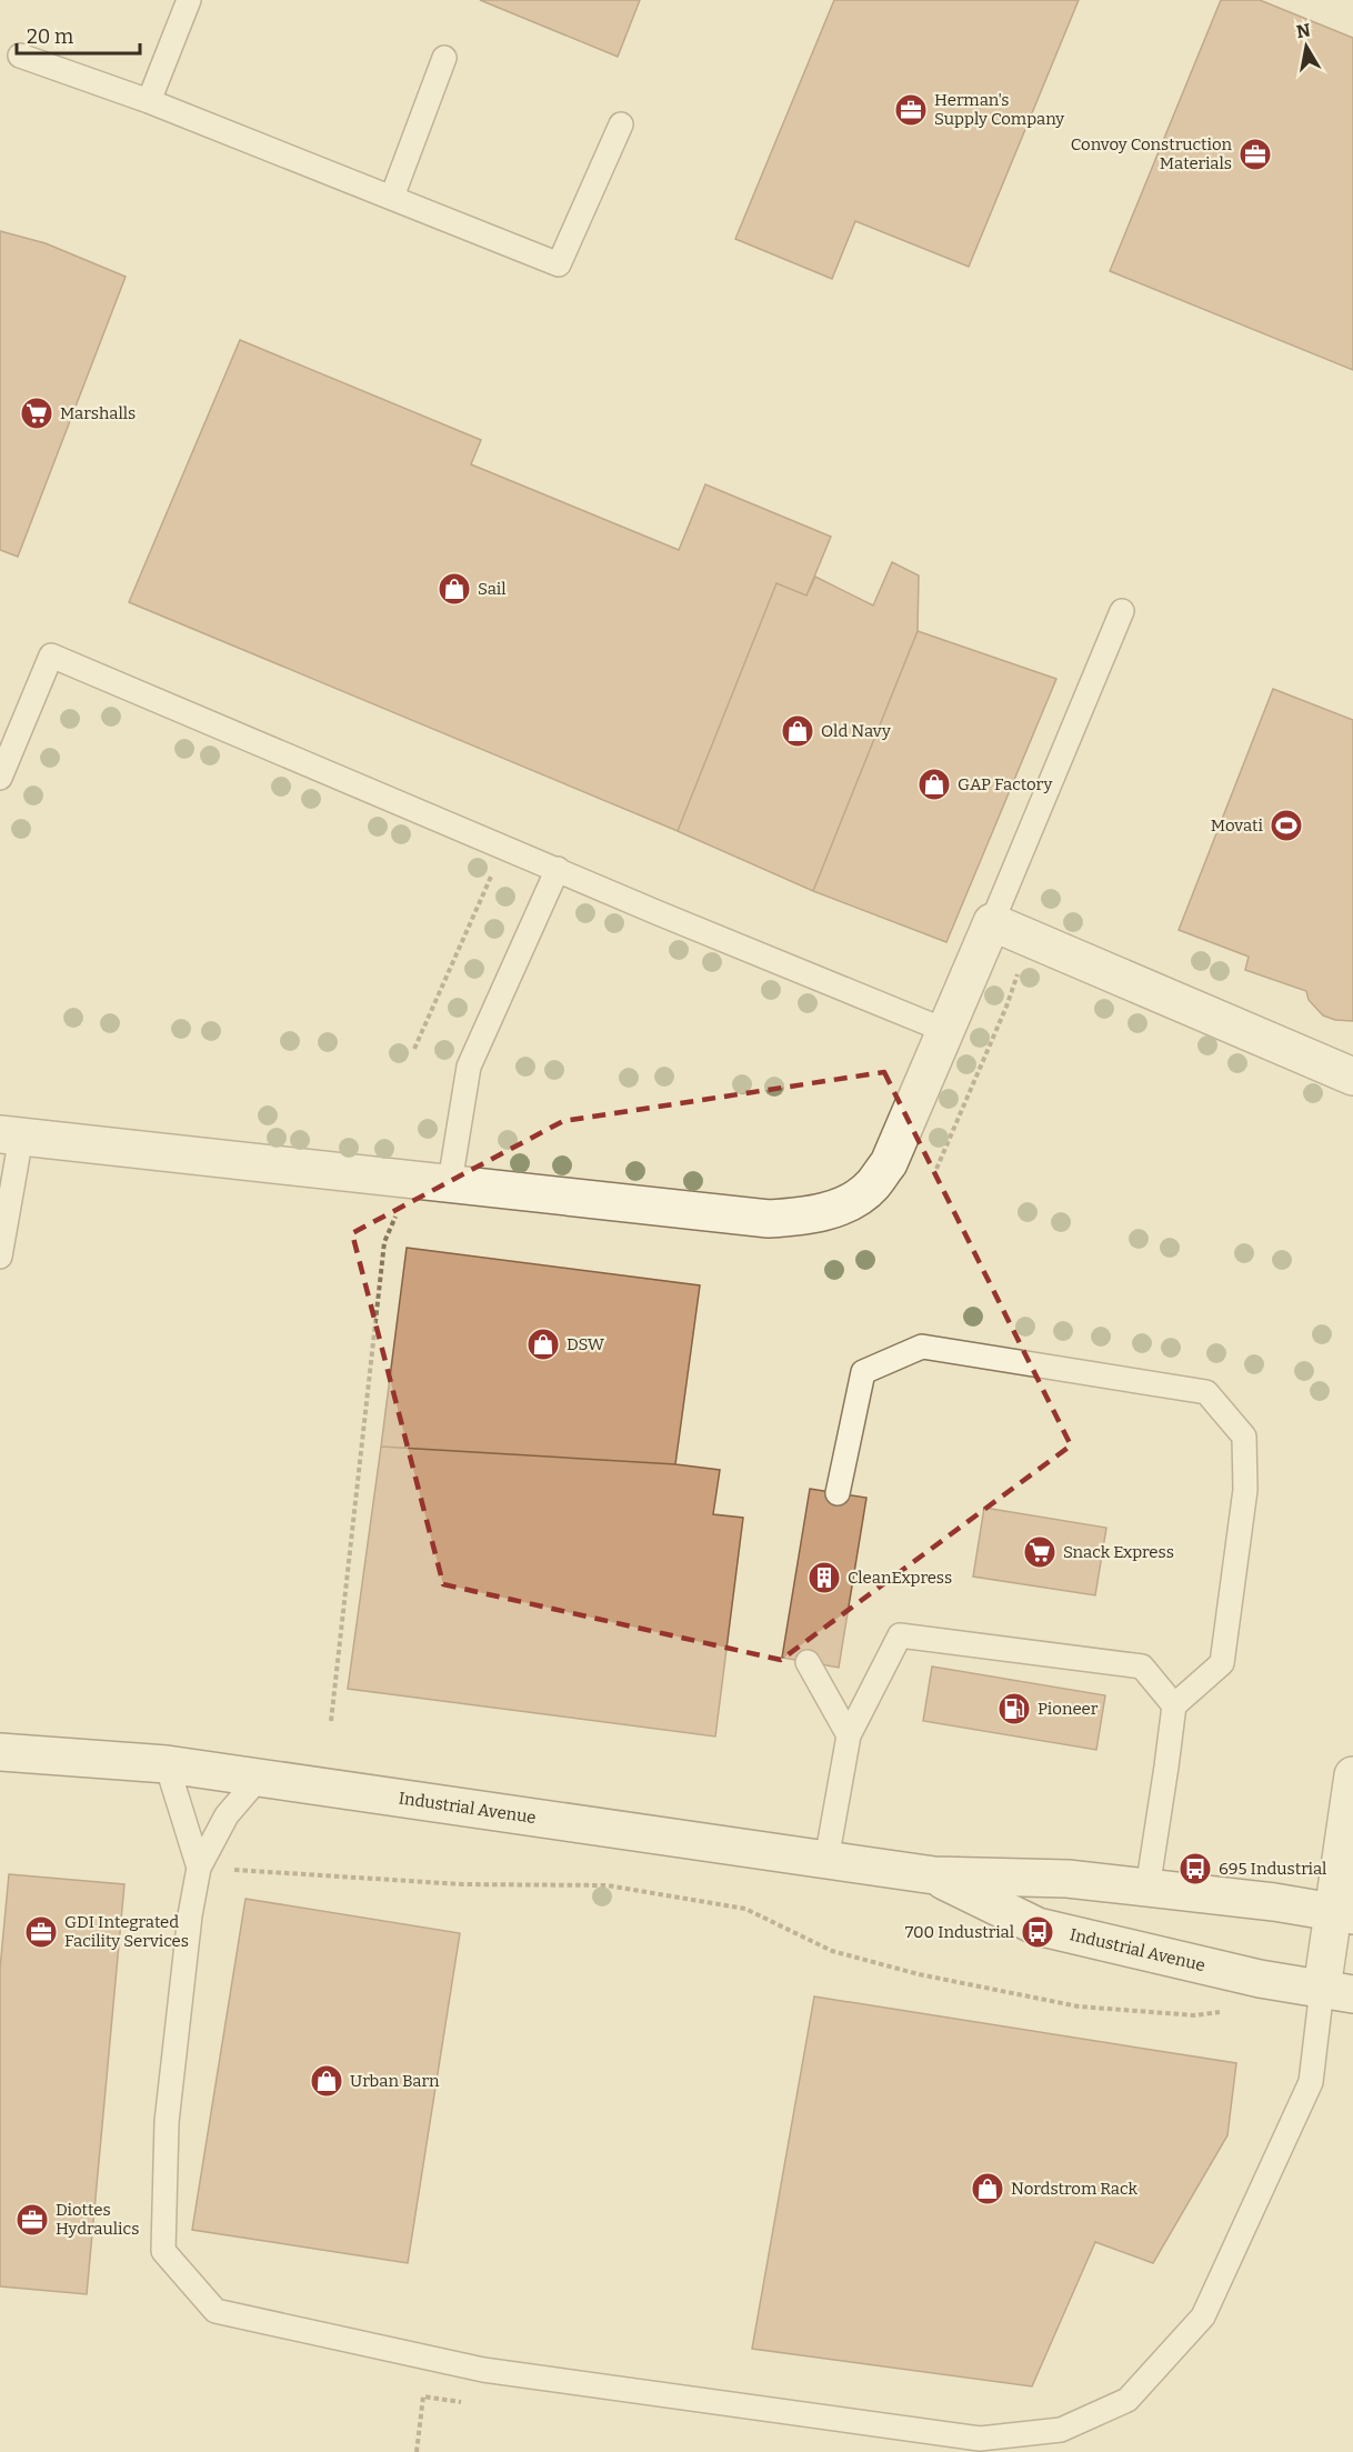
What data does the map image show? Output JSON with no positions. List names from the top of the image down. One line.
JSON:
{"streets":{"street":["Industrial Avenue"]},"places":{"office":["Herman's Supply Company","Convoy Construction Materials","GDI Integrated Facility Services","Diottes Hydraulics"],"supermarket":["Marshalls","Snack Express"],"shop":["Sail","Old Navy","GAP Factory","DSW","Urban Barn","Nordstrom Rack"],"sports":["Movati"],"building":["CleanExpress"],"fuel station":["Pioneer"],"bus stop":["695 Industrial","700 Industrial"]},"scale_bar":"20 m","north":"top"}
